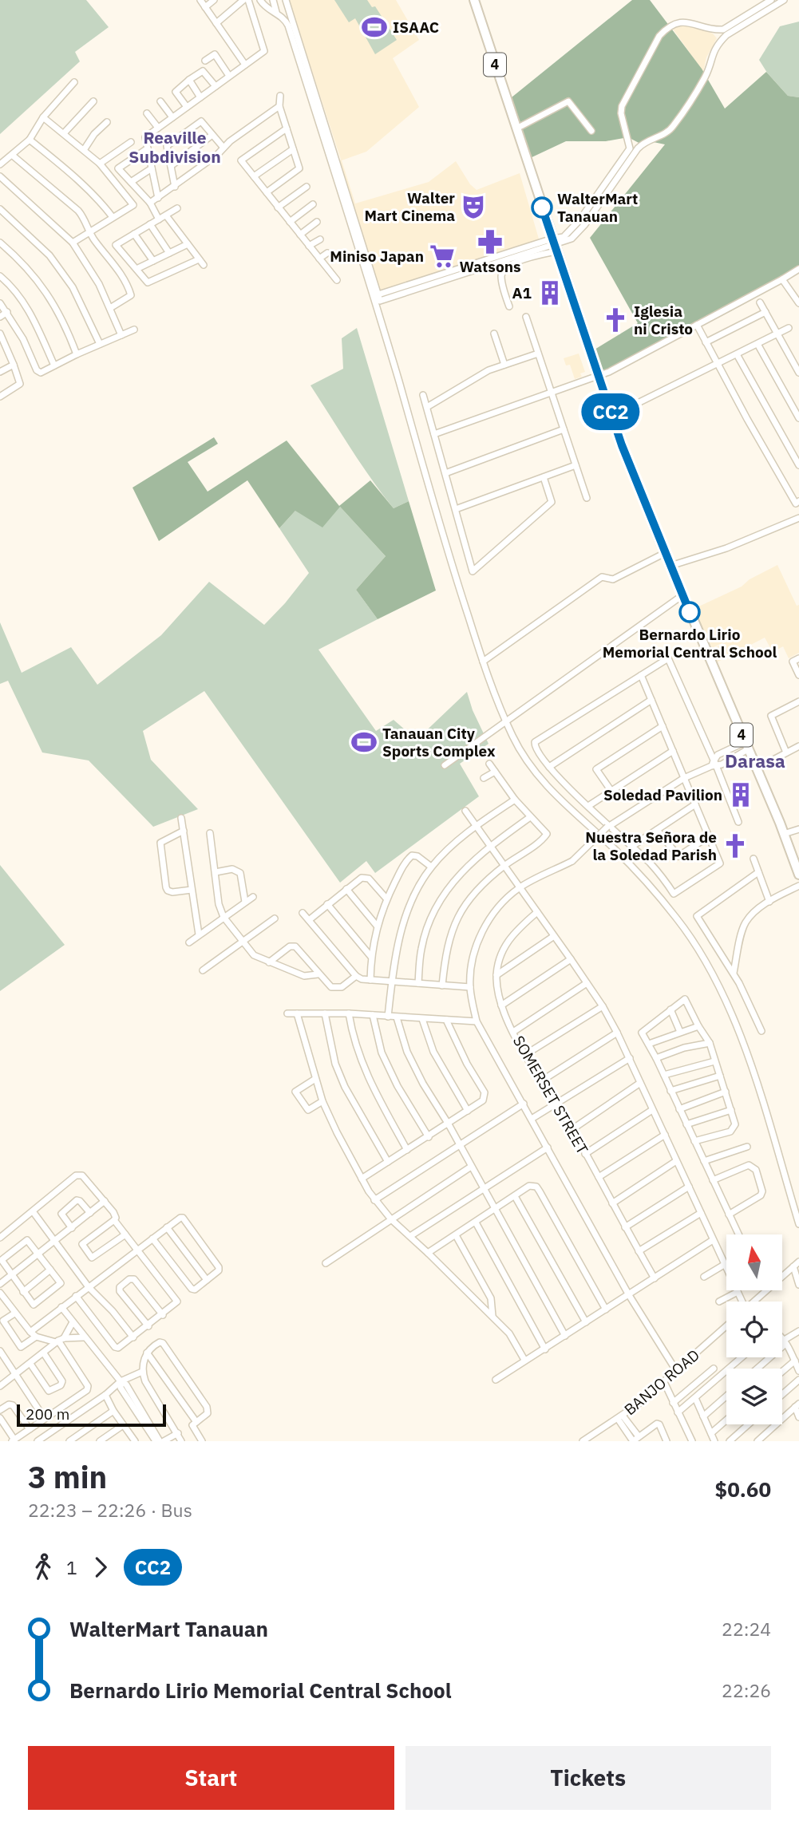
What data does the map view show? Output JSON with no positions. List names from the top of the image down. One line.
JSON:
{"streets":{"highway":["4"],"street":["SOMERSET STREET","BANJO ROAD"]},"districts":["Reaville Subdivision","Darasa"],"places":{"sports":["ISAAC","Tanauan City Sports Complex"],"theatre":["Walter Mart Cinema"],"other":["WalterMart Tanauan","Bernardo Lirio Memorial Central School"],"pharmacy":["Watsons"],"supermarket":["Miniso Japan"],"building":["A1","Soledad Pavilion"],"church":["Iglesia ni Cristo","Nuestra Señora de la Soledad Parish"]},"lines":["bus line CC2"],"scale_bar":"200 m","north":"top","page":{"on_map":"CC2","scale":"200 m","heading":["3 min","22:23 – 22:26 · Bus","$0.60"],"legs":["1","CC2"],"list":[{"name":"WalterMart Tanauan","value":"22:24"},{"name":"Bernardo Lirio Memorial Central School","value":"22:26"}],"buttons":["Start","Tickets"]}}
